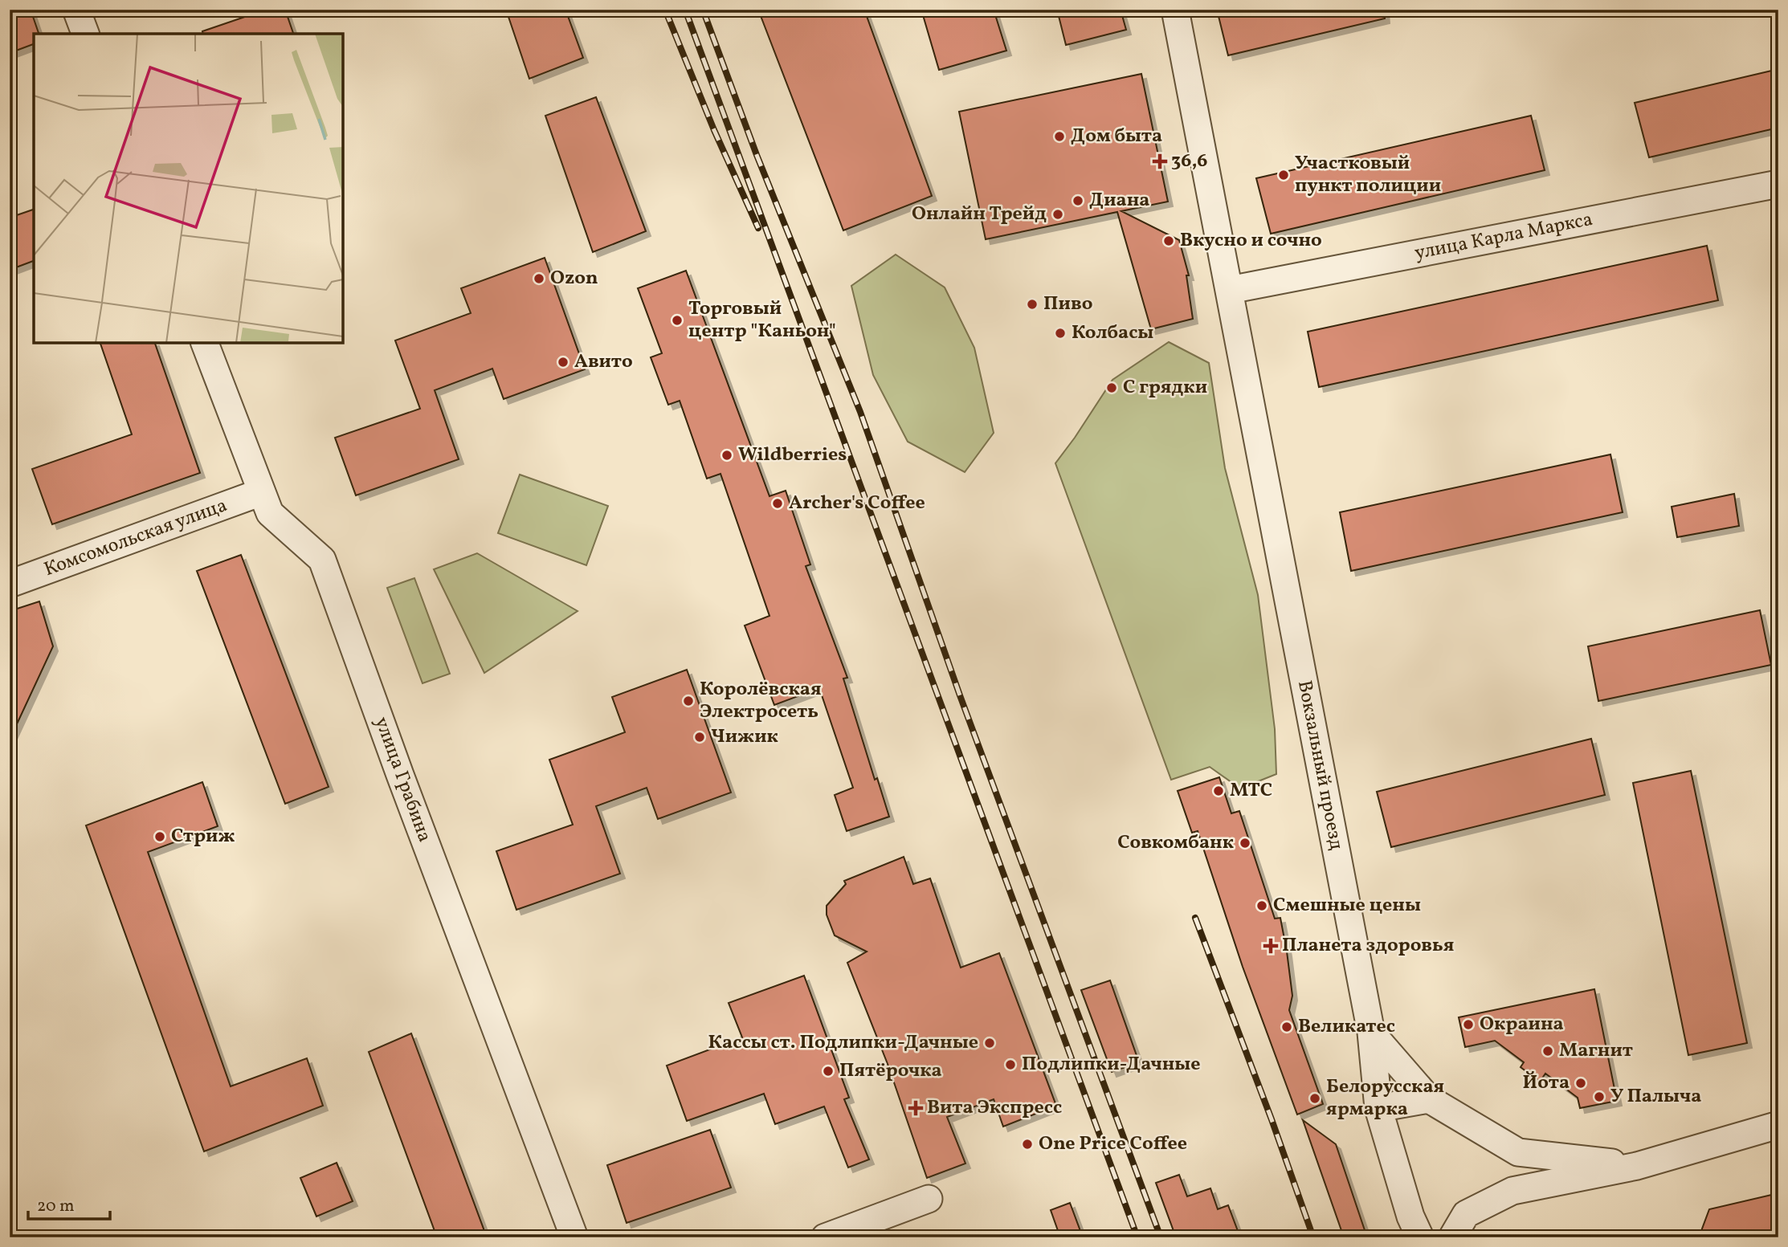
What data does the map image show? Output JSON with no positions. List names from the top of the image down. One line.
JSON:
{"streets":{"street":["улица Карла Маркса","Комсомольская улица","Вокзальный проезд","улица Грабина"]},"crossings":[["улица Карла Маркса","Вокзальный проезд"],["Комсомольская улица","улица Грабина"]],"places":{"other":["Дом быта","Участковый пункт полиции","Диана","Онлайн Трейд","Вкусно и сочно","Ozon","Пиво","Торговый центр \"Каньон\"","Колбасы","Авито","С грядки","Wildberries","Archer's Coffee","Королёвская Электросеть","Чижик","МТС","Стриж","Совкомбанк","Смешные цены","Окраина","Великатес","Кассы ст. Подлипки-Дачные","Магнит","Подлипки-Дачные","Пятёрочка","Йота","У Палыча","Белорусская ярмарка","One Price Coffee"],"health":["36,6","Планета здоровья","Вита Экспресс"]},"scale_bar":"20 m"}
